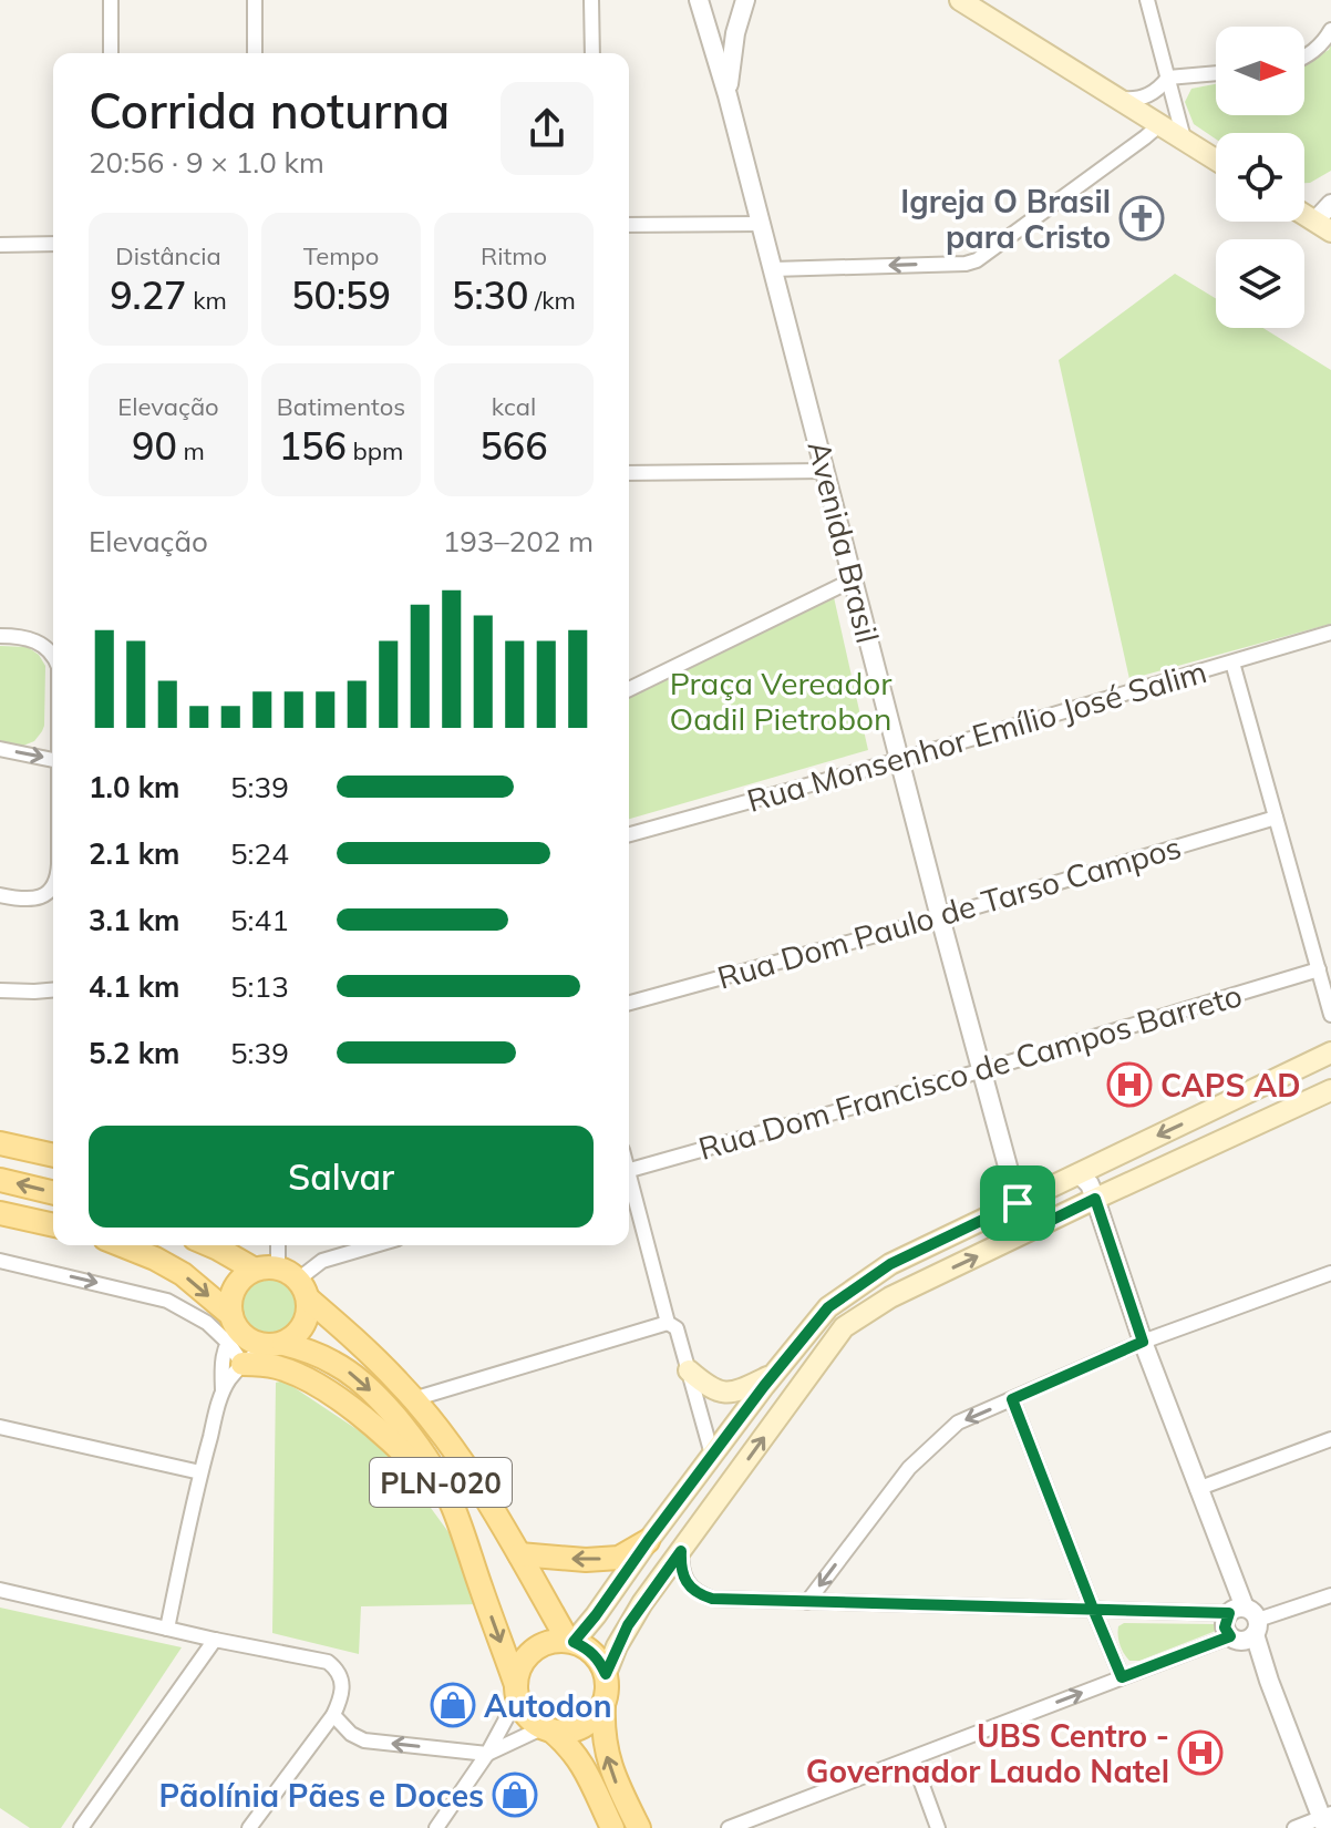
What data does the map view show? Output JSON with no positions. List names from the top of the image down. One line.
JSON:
{"streets":{"main road":["PLN-020"],"street":["Avenida Brasil","Rua Monsenhor Emílio José Salim","Rua Dom Paulo de Tarso Campos","Rua Dom Francisco de Campos Barreto"]},"crossings":[["Avenida Brasil","Rua Monsenhor Emílio José Salim"],["Avenida Brasil","Rua Dom Paulo de Tarso Campos"],["Avenida Brasil","Rua Dom Francisco de Campos Barreto"]],"parks":["Praça Vereador Oadil Pietrobon"],"places":{"church":["Igreja O Brasil para Cristo"],"hospital":["CAPS AD","UBS Centro - Governador Laudo Natel"],"shop":["Autodon","Pãolínia Pães e Doces"]},"north":"right","page":{"heading":["Corrida noturna","20:56 · 9 × 1.0 km"],"stats":[["Distância","9.27 km"],["Tempo","50:59"],["Ritmo","5:30 /km"],["Elevação","90 m"],["Batimentos","156 bpm"],["kcal","566"]],"chart":["Elevação","193–202 m"],"list":[{"name":"1.0 km","note":"5:39"},{"name":"2.1 km","note":"5:24"},{"name":"3.1 km","note":"5:41"},{"name":"4.1 km","note":"5:13"},{"name":"5.2 km","note":"5:39"}],"buttons":"Salvar"}}
